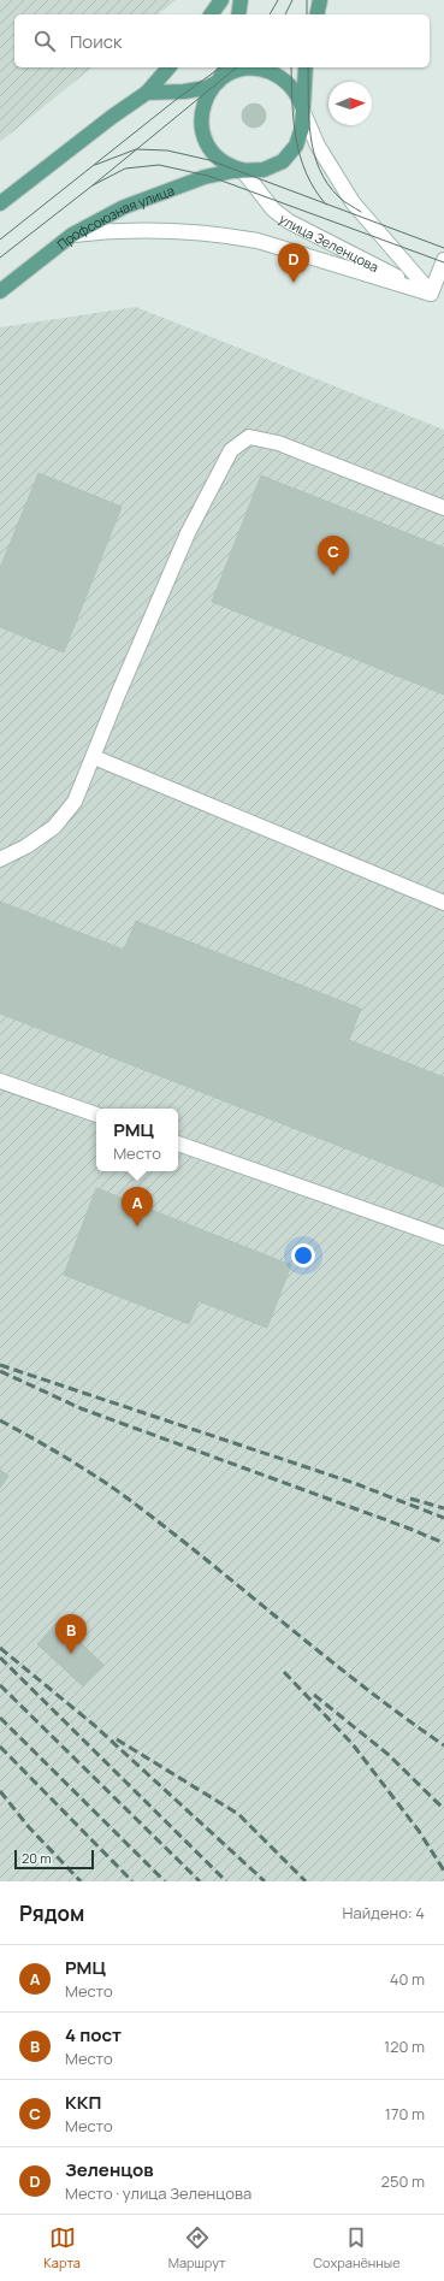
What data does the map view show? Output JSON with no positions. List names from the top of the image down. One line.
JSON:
{"streets":{"main road":["Профсоюзная улица","улица Зеленцова"]},"crossings":[["Профсоюзная улица","улица Зеленцова"]],"scale_bar":"20 m","north":"right","page":{"search":"Поиск","pins":["D","C","A","B"],"popup":["РМЦ","Место"],"scale":"20 m","heading":["Рядом","Найдено: 4"],"list":[{"mark":"A","name":"РМЦ","note":"Место","value":"40 m"},{"mark":"B","name":"4 пост","note":"Место","value":"120 m"},{"mark":"C","name":"ККП","note":"Место","value":"170 m"},{"mark":"D","name":"Зеленцов","note":"Место · улица Зеленцова","value":"250 m"}],"nav":["Карта","Маршрут","Сохранённые"]}}
